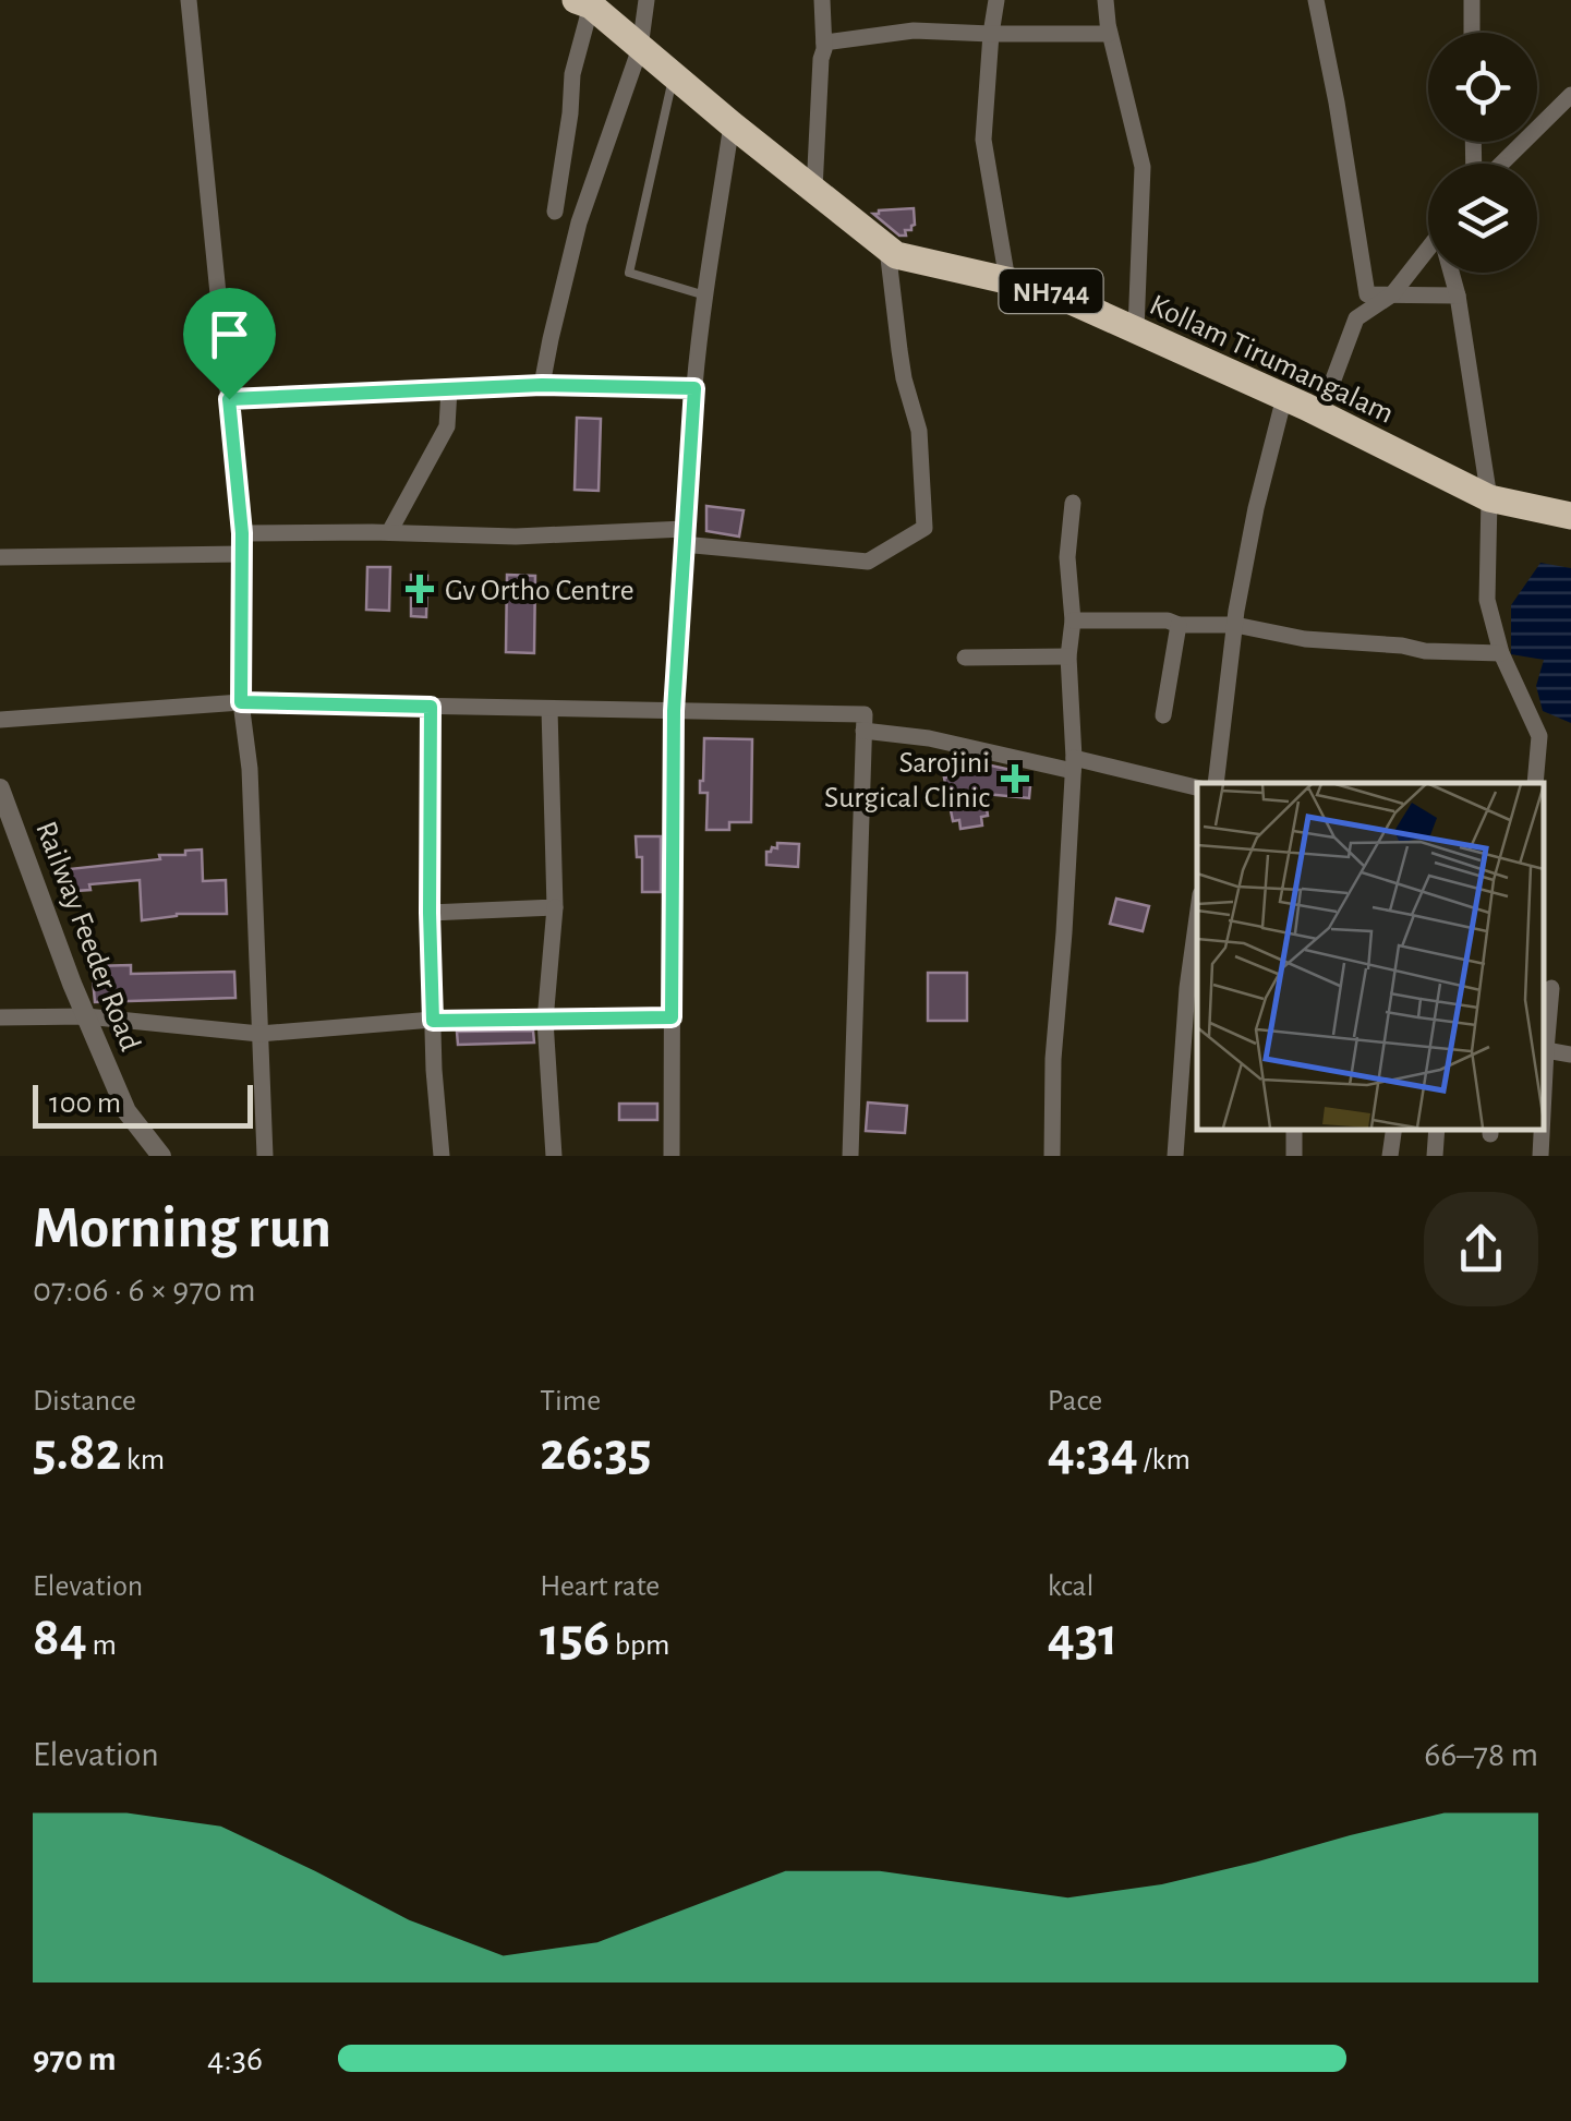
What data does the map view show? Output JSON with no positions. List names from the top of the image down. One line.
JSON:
{"streets":{"highway":["NH744","Kollam Tirumangalam"],"street":["Railway Feeder Road"]},"places":{"health":["Gv Ortho Centre","Sarojini Surgical Clinic"]},"scale_bar":"100 m","page":{"scale":"100 m","heading":["Morning run","07:06 · 6 × 970 m"],"stats":[["Distance","5.82 km"],["Time","26:35"],["Pace","4:34 /km"],["Elevation","84 m"],["Heart rate","156 bpm"],["kcal","431"]],"chart":["Elevation","66–78 m"],"list":[{"name":"970 m","note":"4:36"}]}}
